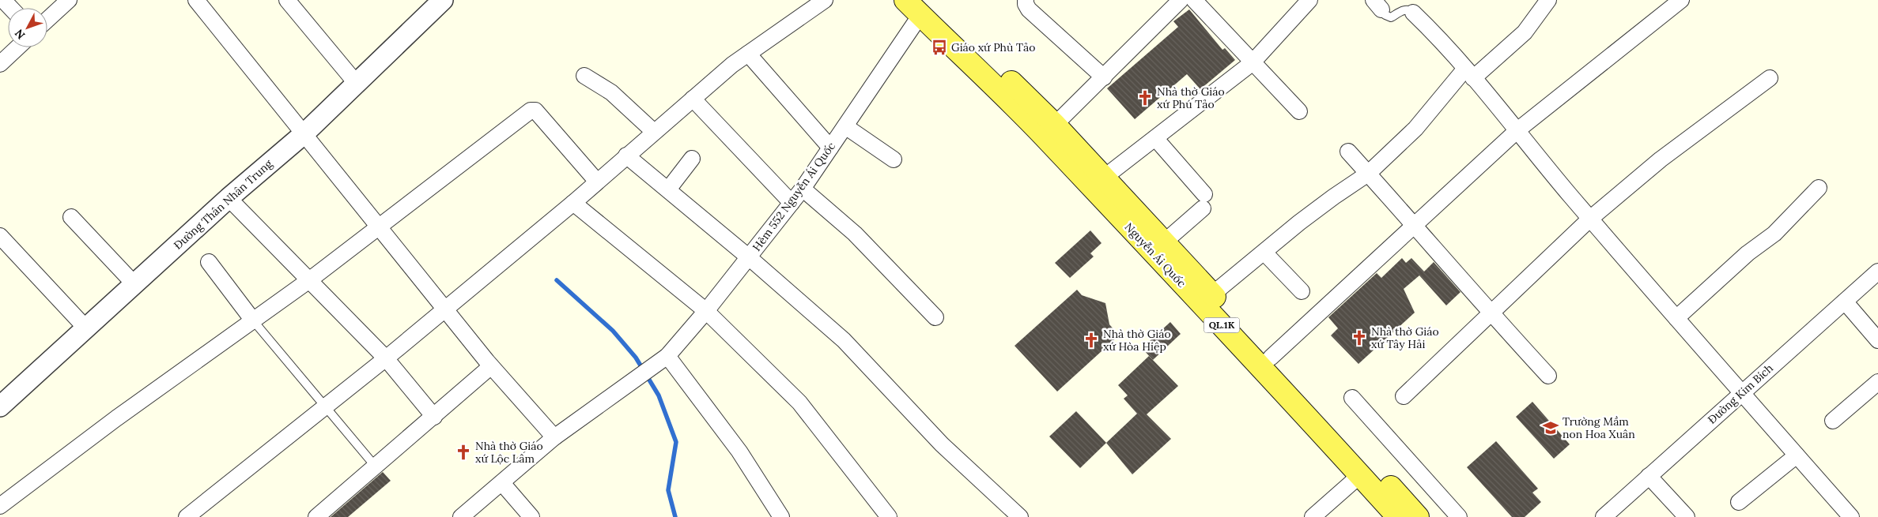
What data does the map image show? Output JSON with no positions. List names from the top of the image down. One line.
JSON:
{"streets":{"main road":["Nguyễn Ái Quốc","QL.1K"],"street":["Hẻm 552 Nguyễn Ái Quốc","Đường Thân Nhân Trung","Đường Kim Bích"]},"crossings":[["Hẻm 552 Nguyễn Ái Quốc","Nguyễn Ái Quốc"]],"places":{"bus stop":["Giáo xứ Phù Tảo"],"church":["Nhà thờ Giáo xứ Phú Tảo","Nhà thờ Giáo xứ Tây Hải","Nhà thờ Giáo xứ Hòa Hiệp","Nhà thờ Giáo xứ Lộc Lâm"],"school or university":["Trường Mầm non Hoa Xuân"]},"north":"bottom left"}
